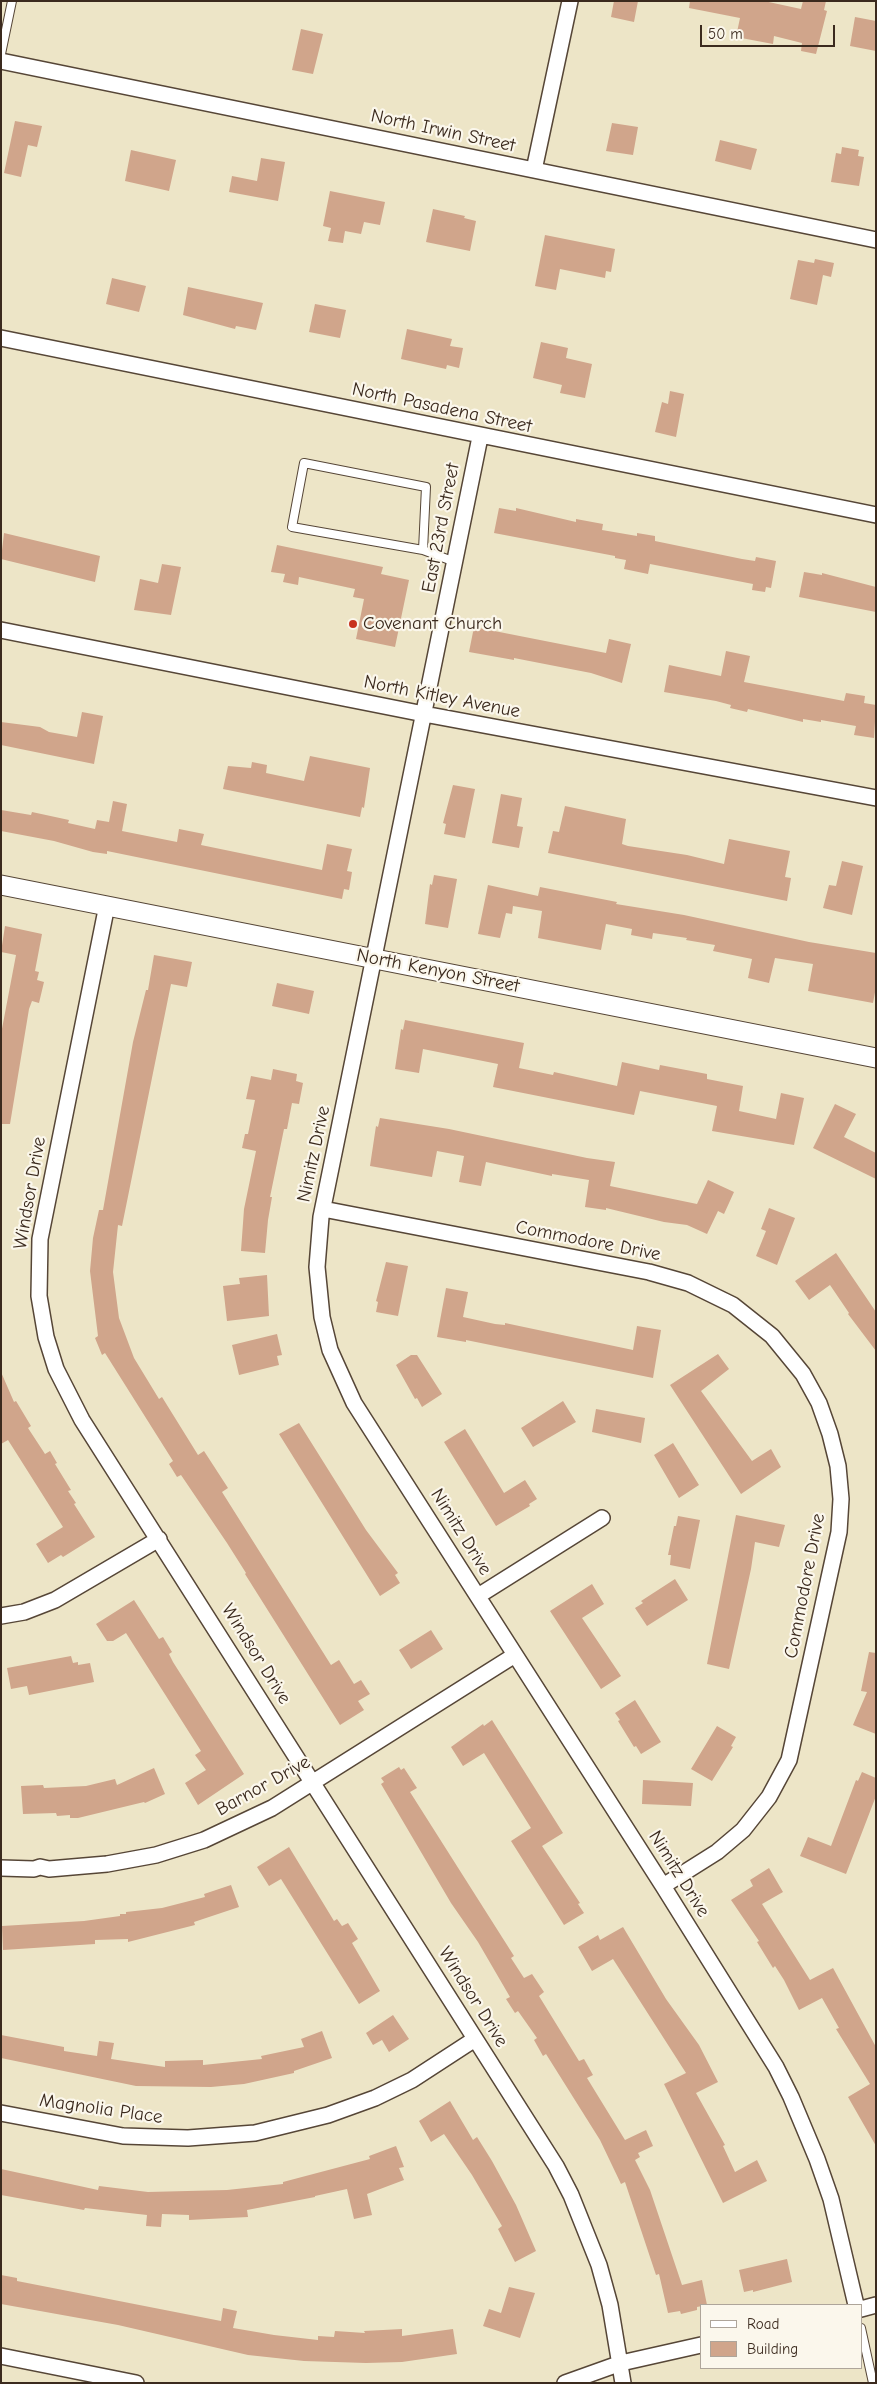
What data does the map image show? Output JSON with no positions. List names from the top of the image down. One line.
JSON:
{"streets":{"street":["North Irwin Street","North Pasadena Street","East 23rd Street","North Kitley Avenue","North Kenyon Street","Nimitz Drive","Windsor Drive","Commodore Drive","Barnor Drive","Magnolia Place"]},"crossings":[["North Pasadena Street","East 23rd Street"],["East 23rd Street","North Kitley Avenue"],["East 23rd Street","Nimitz Drive"],["North Kitley Avenue","Nimitz Drive"],["North Kenyon Street","Nimitz Drive"],["North Kenyon Street","Windsor Drive"],["Nimitz Drive","Commodore Drive"],["Nimitz Drive","Barnor Drive"],["Windsor Drive","Barnor Drive"],["Windsor Drive","Magnolia Place"]],"places":["Covenant Church"],"legend":["Road","Building"],"scale_bar":"50 m"}
